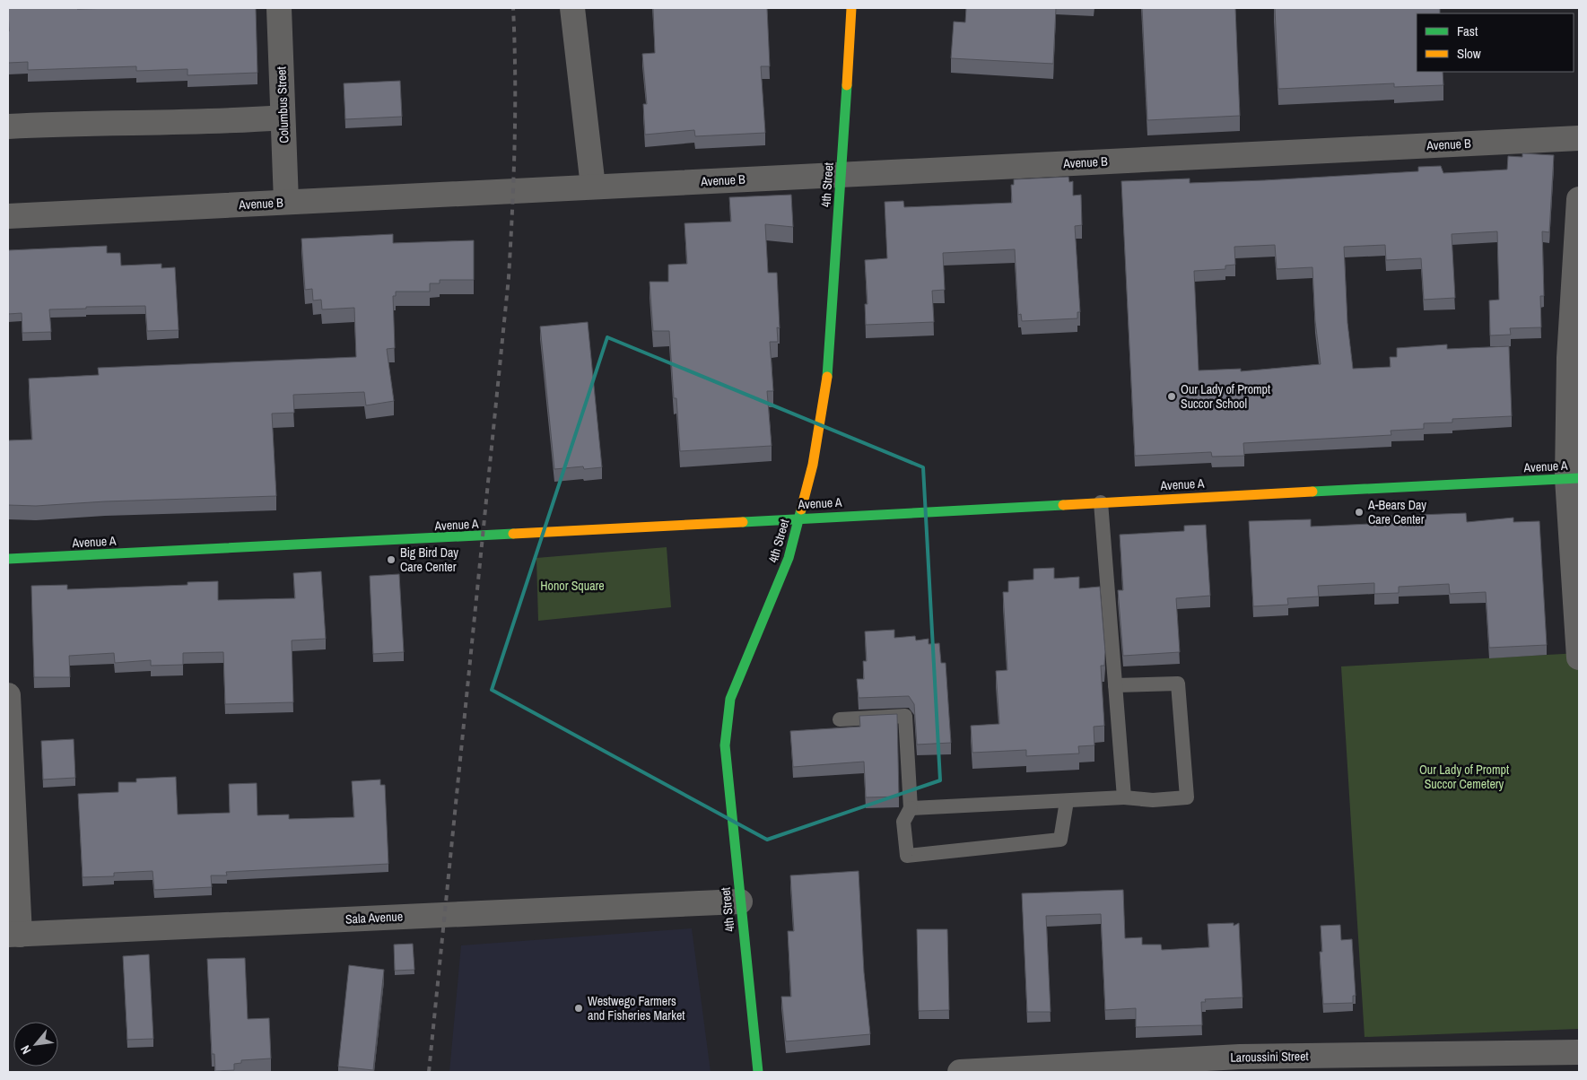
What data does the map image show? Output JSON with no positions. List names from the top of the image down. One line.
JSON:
{"streets":{"street":["Columbus Street","Avenue B","4th Street","Avenue A","Sala Avenue","Laroussini Street"]},"crossings":[["Columbus Street","Avenue B"],["Avenue B","4th Street"],["4th Street","Avenue A"],["4th Street","Sala Avenue"]],"parks":["Honor Square","Our Lady of Prompt Succor Cemetery"],"places":["Our Lady of Prompt Succor School","A-Bears Day Care Center","Big Bird Day Care Center","Westwego Farmers and Fisheries Market"],"legend":["Fast","Slow"],"north":"bottom left"}
